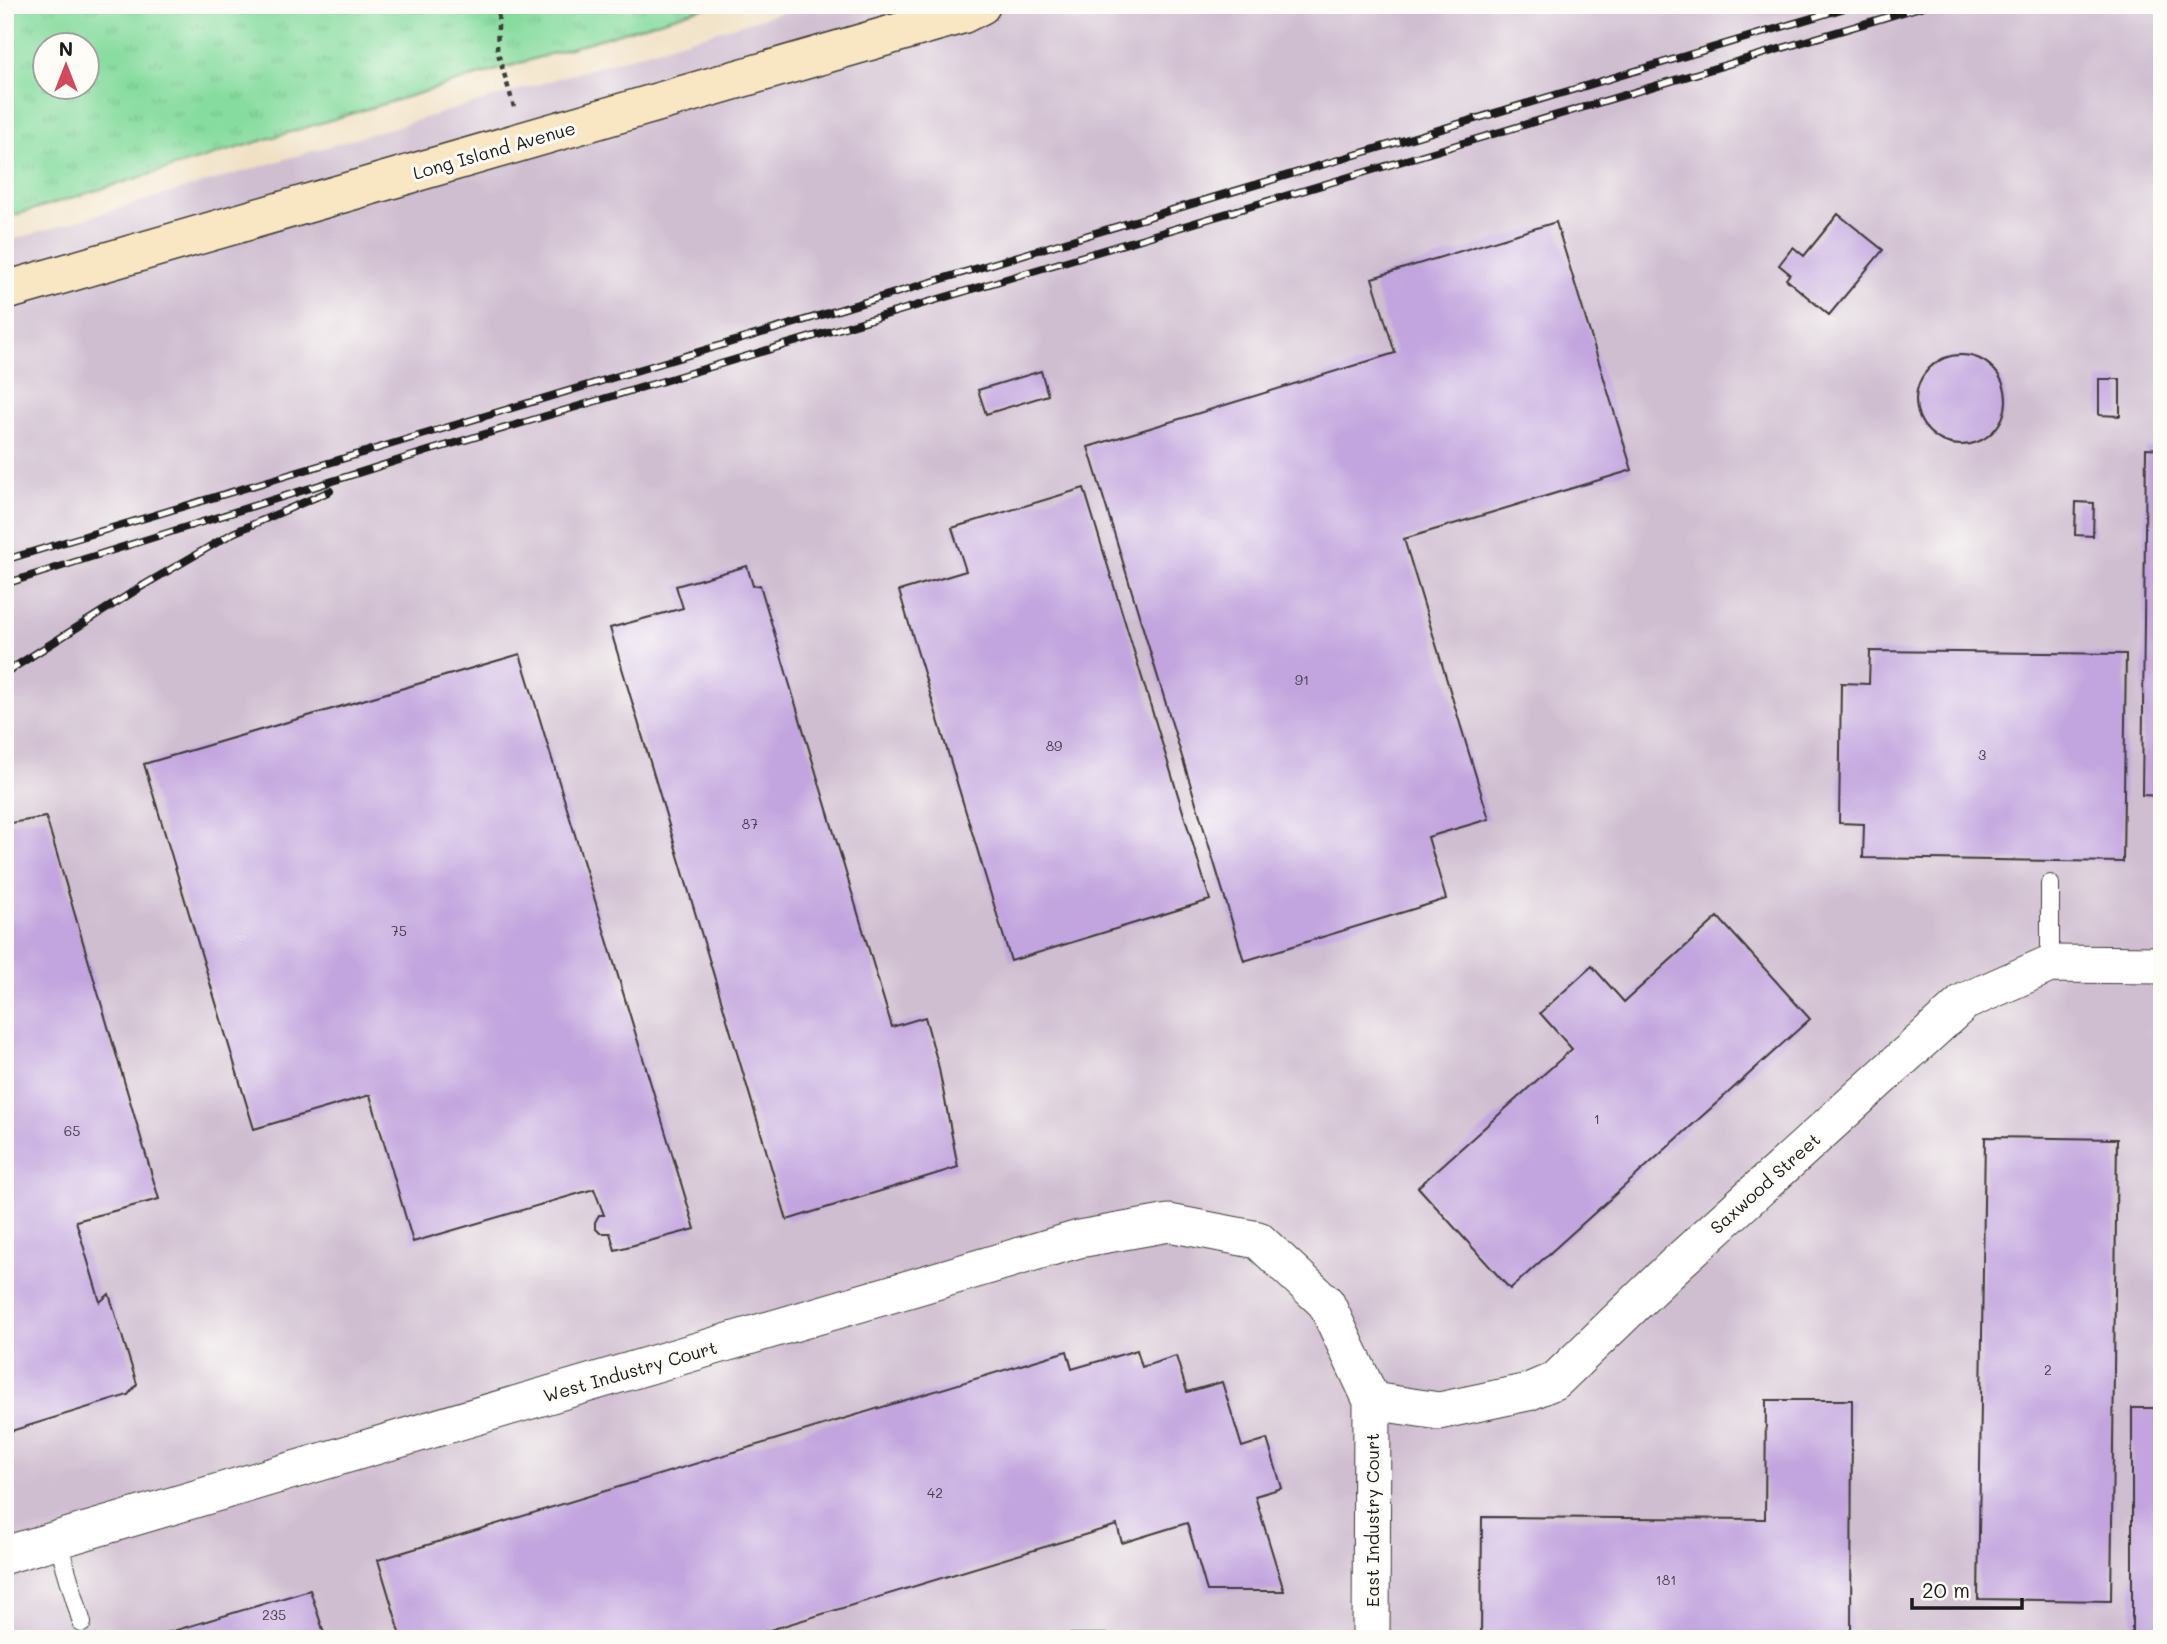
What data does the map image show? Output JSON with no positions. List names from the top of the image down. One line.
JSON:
{"streets":{"street":["Long Island Avenue","Saxwood Street","West Industry Court","East Industry Court"]},"crossings":[["Saxwood Street","West Industry Court"],["Saxwood Street","East Industry Court"],["West Industry Court","East Industry Court"]],"house_numbers":["91","89","3","87","75","1","65","2","42","181","235"],"scale_bar":"20 m","north":"top"}
